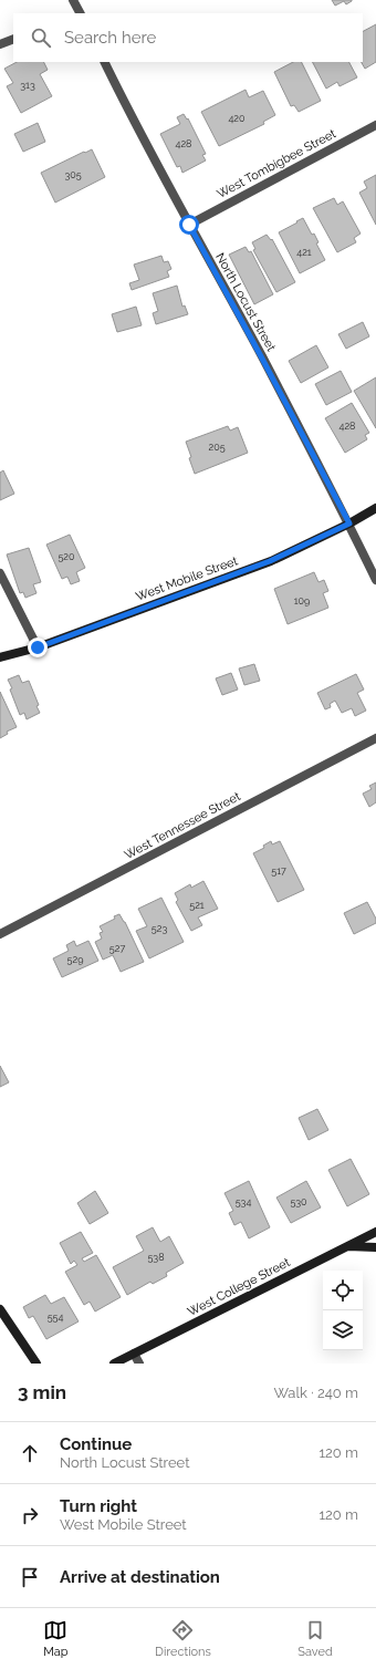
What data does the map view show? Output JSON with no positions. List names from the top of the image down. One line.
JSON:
{"streets":{"street":["West Tombigbee Street","North Locust Street","West Mobile Street","West Tennessee Street","West College Street"]},"crossings":[["West Tombigbee Street","North Locust Street"],["North Locust Street","West Mobile Street"]],"house_numbers":["313","420","428","305","421","428","205","520","109","517","521","523","527","529","534","530","538","554"],"page":{"search":"Search here","heading":["3 min","Walk · 240 m"],"list":[["Continue","North Locust Street","120 m"],["Turn right","West Mobile Street","120 m"],"Arrive at destination"],"nav":["Map","Directions","Saved"]}}
